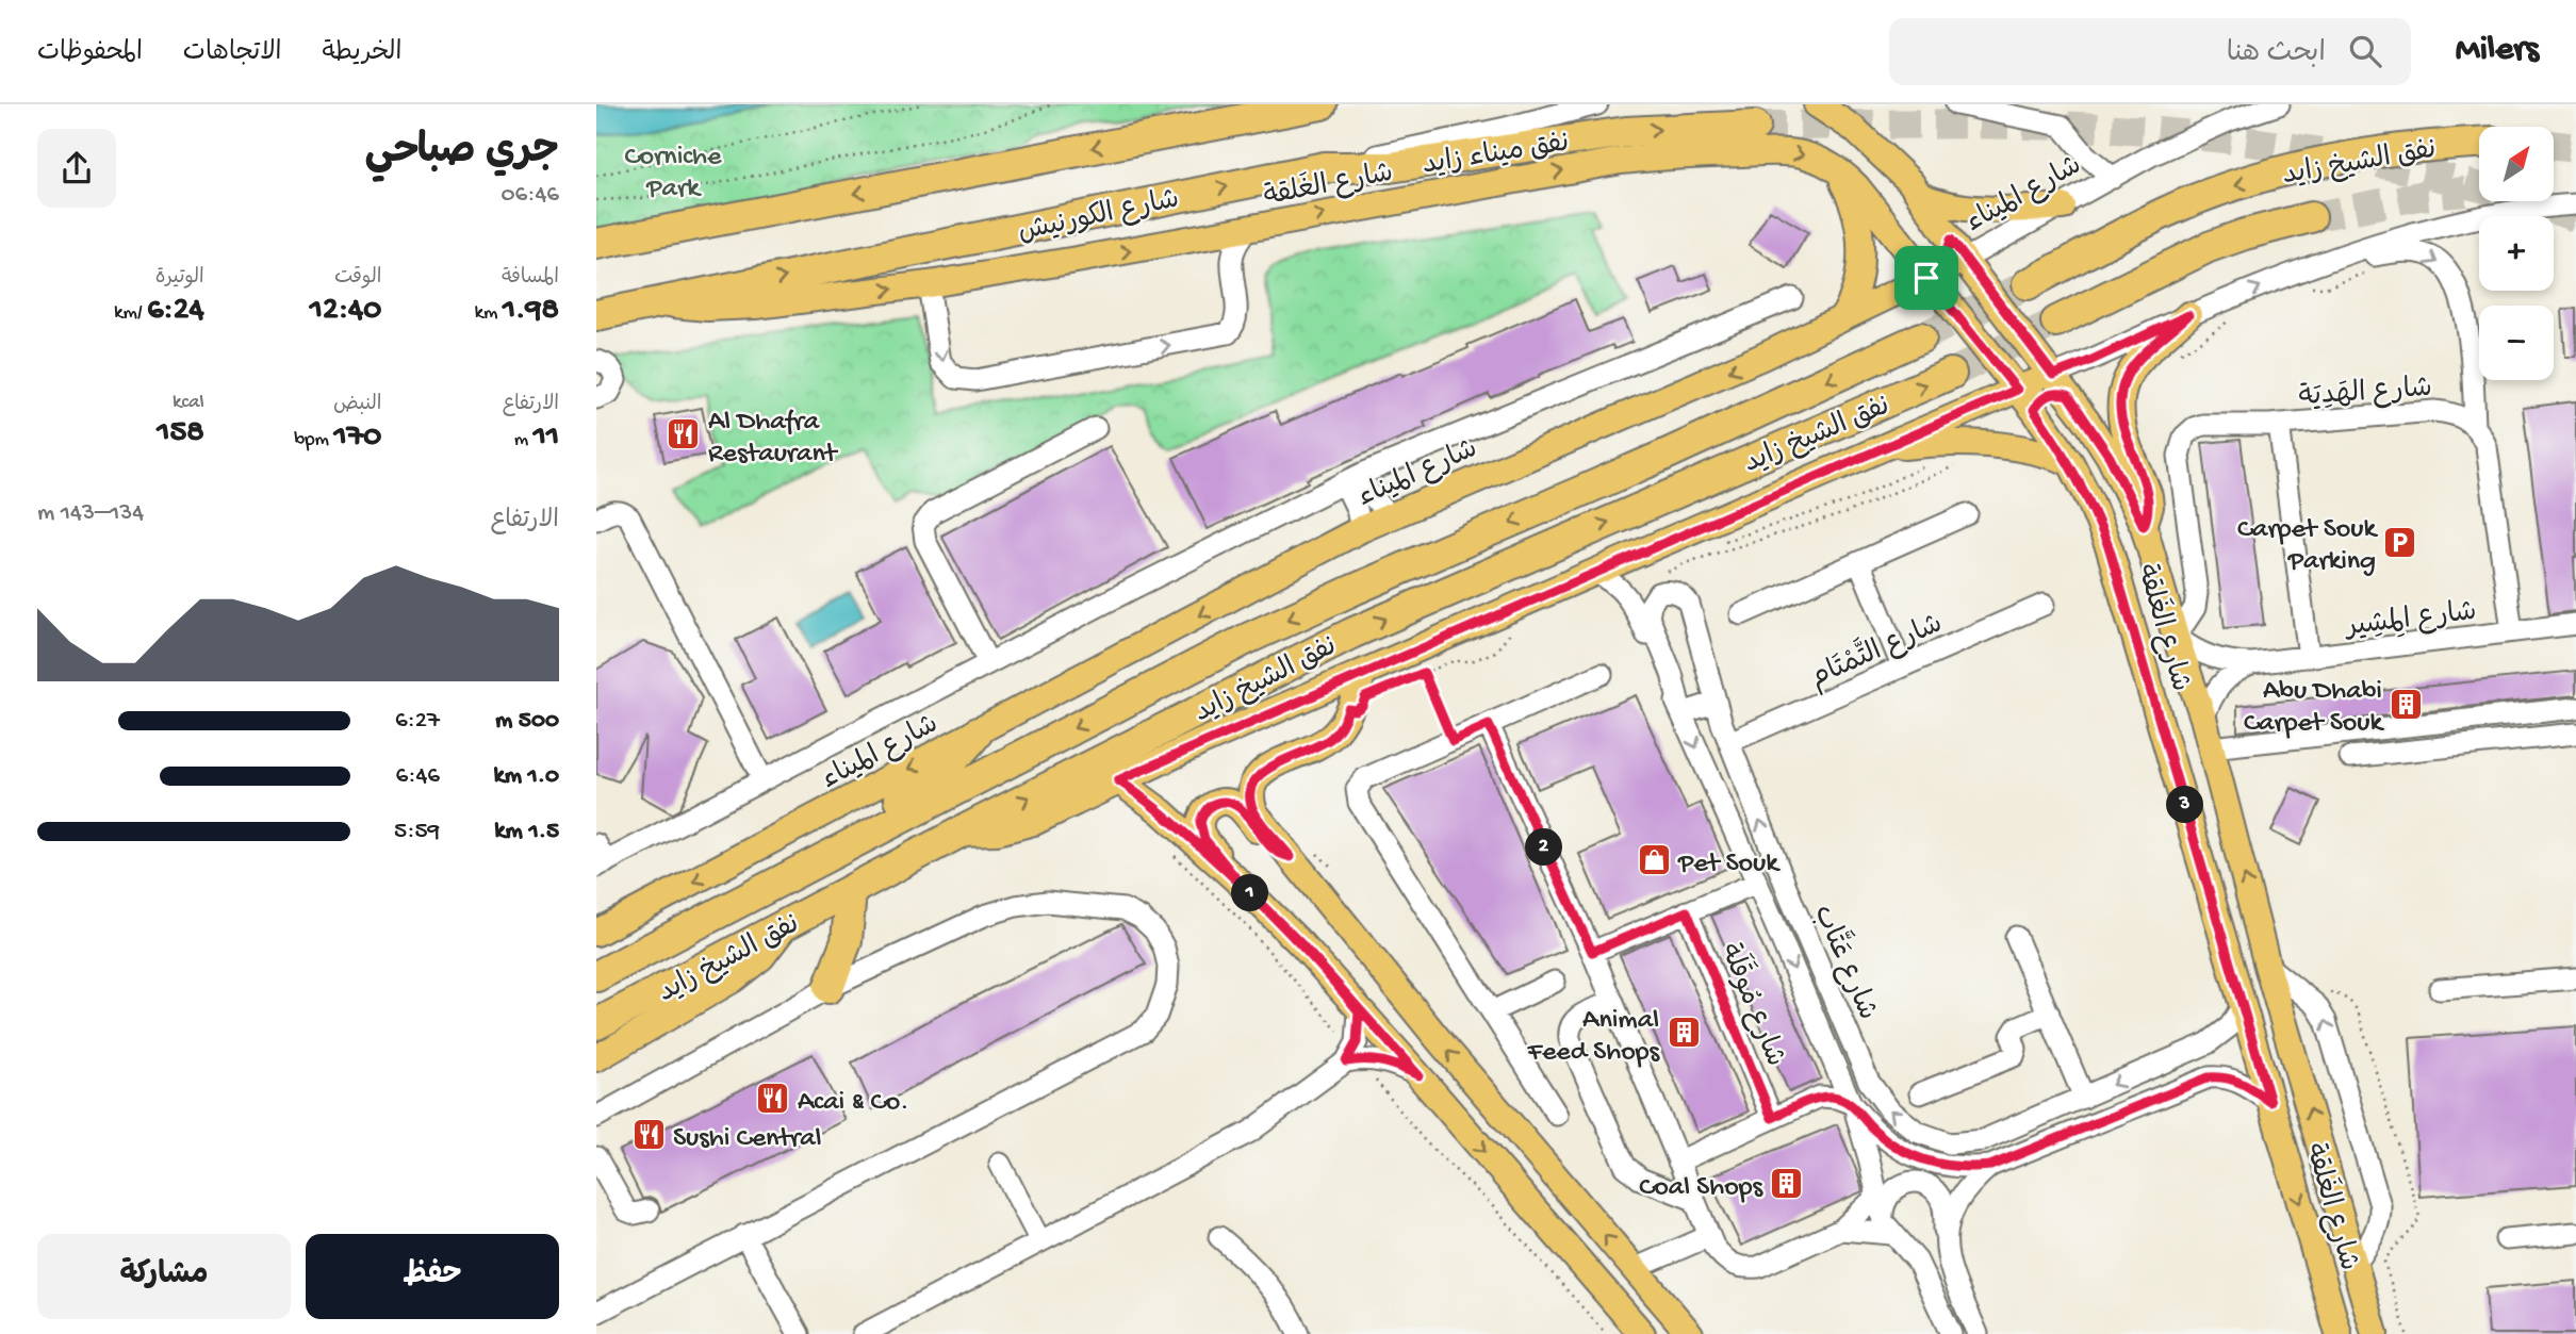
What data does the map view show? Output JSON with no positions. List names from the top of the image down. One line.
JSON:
{"streets":{"highway":["نفق ميناء زايد","نفق الشيخ زايد","شارع الكورنيش"],"main road":["شارع الغَلقة","شارع الميناء"],"street":["شارع الهَدِيَة","شارع المِشِير","شارع التَّمْتَام","شارع عَتَّاب","شارع مُوقَلَة"]},"crossings":[["نفق ميناء زايد","شارع الكورنيش"],["شارع الغَلقة","شارع الميناء"],["شارع الغَلقة","شارع الكورنيش"],["شارع الغَلقة","شارع المِشِير"],["شارع الغَلقة","شارع عَتَّاب"],["شارع الهَدِيَة","شارع المِشِير"],["شارع التَّمْتَام","شارع عَتَّاب"]],"one_way":["نفق ميناء زايد","شارع الكورنيش"],"parks":["Corniche Park"],"places":{"restaurant":["Al Dhafra Restaurant","Acai & Co.","Sushi Central"],"parking":["Carpet Souk Parking"],"building":["Abu Dhabi Carpet Souk","Animal Feed Shops","Coal Shops"],"shop":["Pet Souk"]},"north":"top right","page":{"header":"Milers","search":"ابحث هنا","nav":["الخريطة","الاتجاهات","المحفوظات"],"heading":["جري صباحي","06:46"],"map_buttons":["+","−"],"stats":[["المسافة","1.98 km"],["الوقت","12:40"],["الوتيرة","6:24 /km"],["الارتفاع","11 m"],["النبض","170 bpm"],["kcal","158"]],"chart":["الارتفاع","134–143 m"],"list":[{"name":"500 m","note":"6:27"},{"name":"1.0 km","note":"6:46"},{"name":"1.5 km","note":"5:59"}],"pins":["3","2","1"],"buttons":["حفظ","مشاركة"]}}
